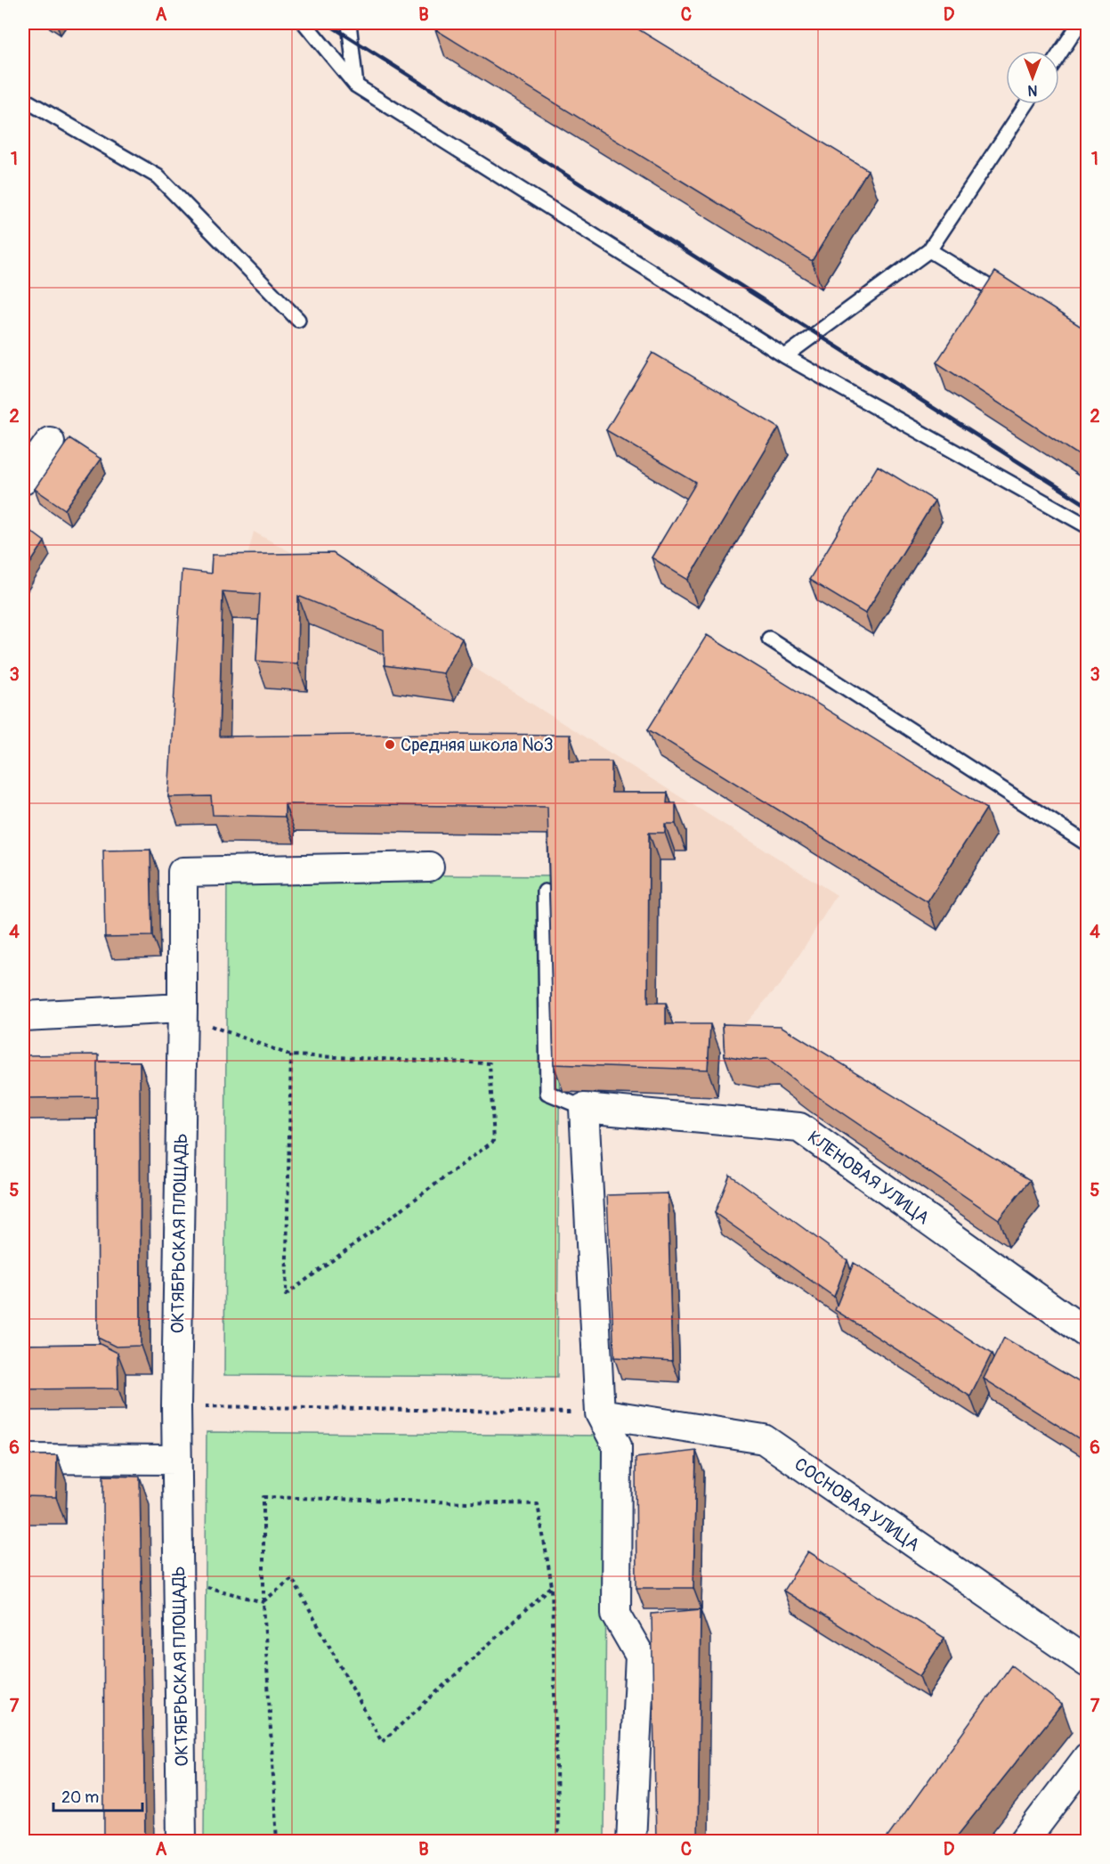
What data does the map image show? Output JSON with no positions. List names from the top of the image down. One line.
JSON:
{"streets":{"street":["КЛЕНОВАЯ УЛИЦА","ОКТЯБРЬСКАЯ ПЛОЩАДЬ","СОСНОВАЯ УЛИЦА"]},"places":["Средняя школа №3"],"scale_bar":"20 m","north":"bottom","grid":{"columns":["A","B","C","D"],"rows":["1","2","3","4","5","6","7"]}}
